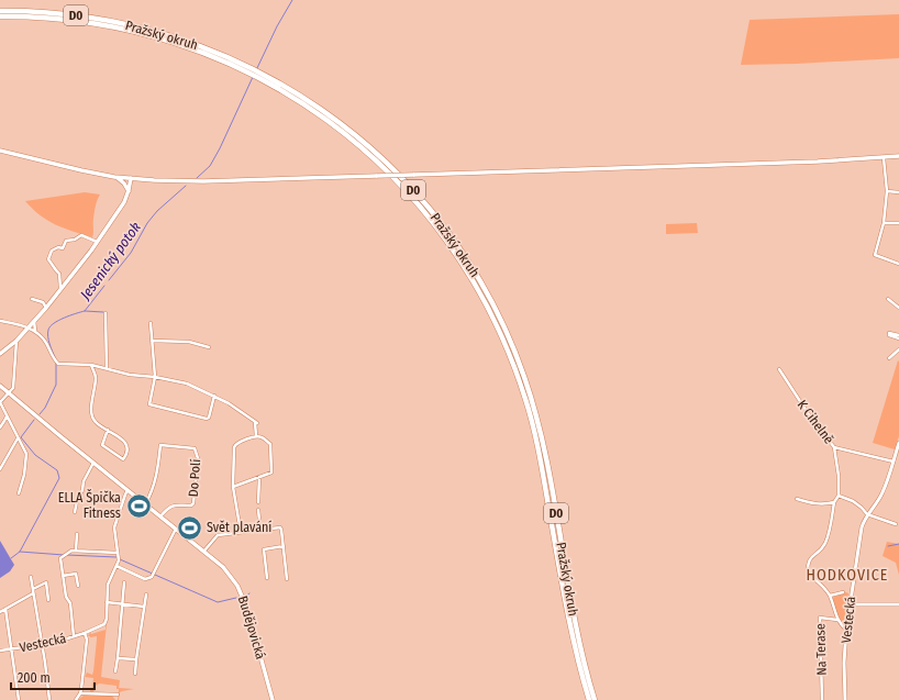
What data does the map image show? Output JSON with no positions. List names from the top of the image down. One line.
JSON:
{"streets":{"highway":["D0","Pražský okruh"],"main road":["Budějovická"],"street":["K Cihelně","Do Polí","Vestecká","Na Terase"]},"crossings":[["Do Polí","Budějovická"]],"districts":["HODKOVICE"],"water":["Jesenický potok"],"places":{"sports":["ELLA Špička Fitness","Svět plavání"]},"scale_bar":"200 m"}
